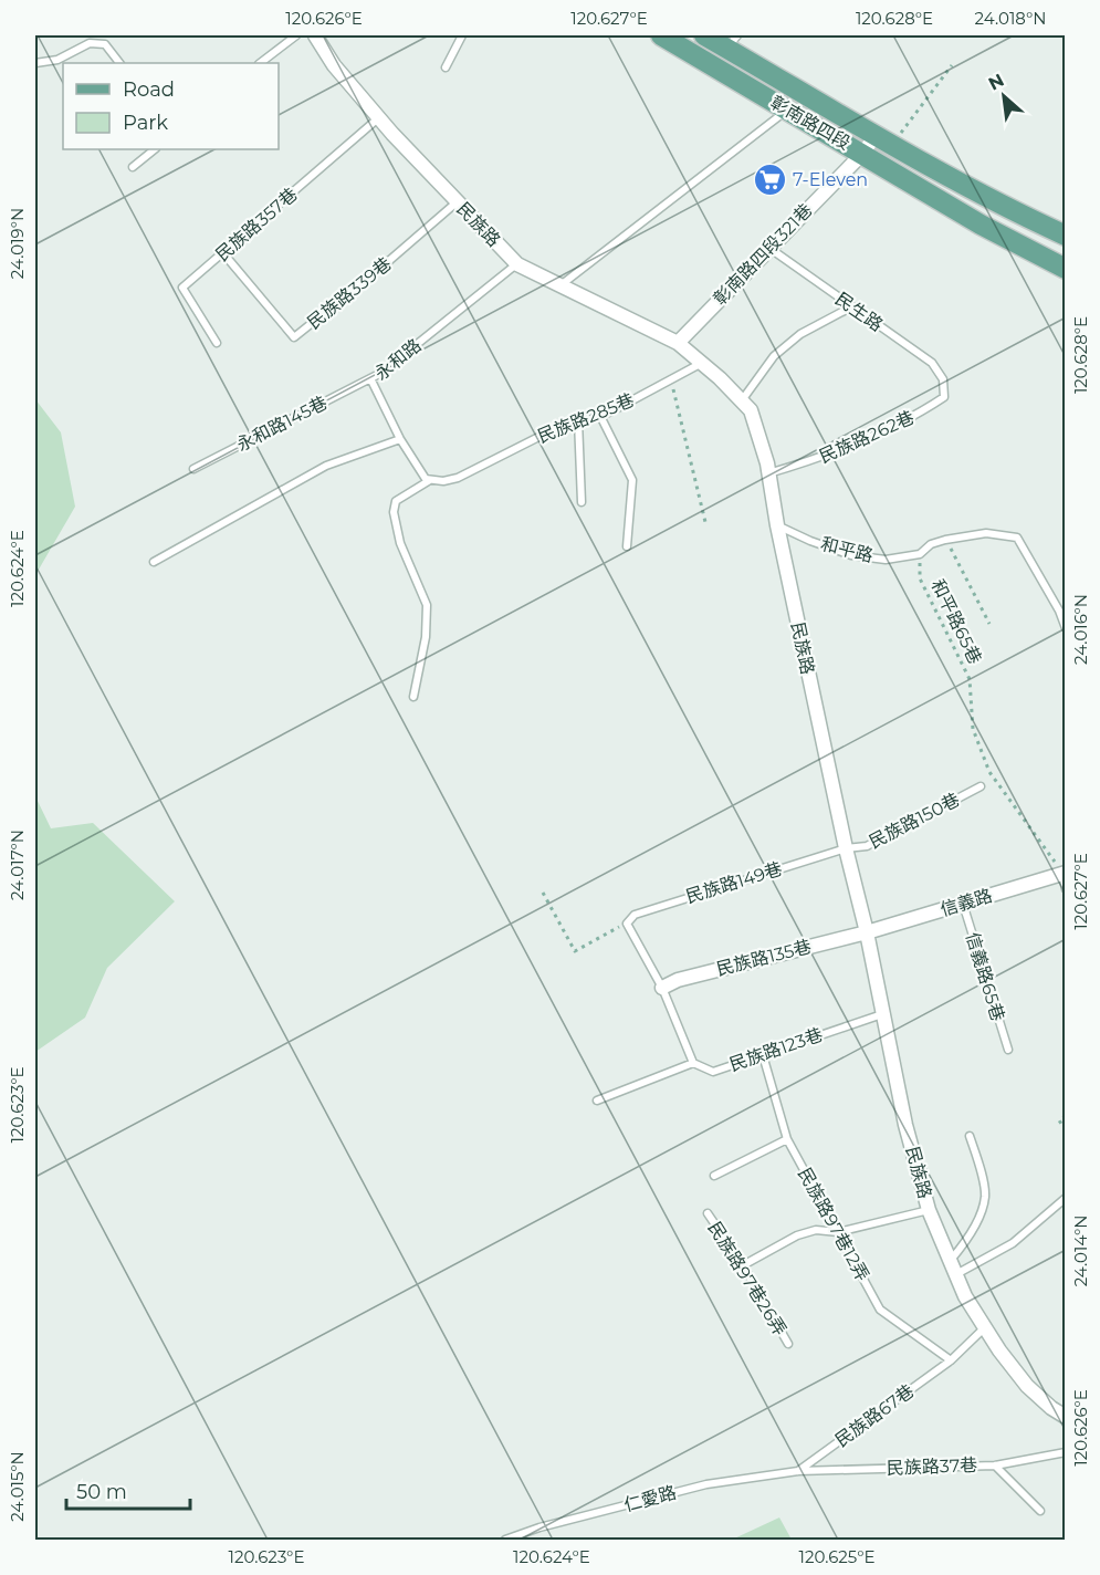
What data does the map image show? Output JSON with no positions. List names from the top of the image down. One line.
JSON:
{"streets":{"main road":["彰南路四段"],"street":["民族路","彰南路四段321巷","信義路","民族路135巷"],"lane":["民族路357巷","民族路339巷","民生路","永和路","民族路285巷","永和路145巷","民族路262巷","和平路","民族路150巷","民族路149巷","信義路65巷","民族路123巷","民族路97巷12弄","民族路97巷26弄","民族路67巷","民族路37巷","仁愛路"],"path":["和平路65巷"]},"crossings":[["彰南路四段","彰南路四段321巷"],["民族路357巷","民族路"],["民族路357巷","民族路339巷"],["民族路","彰南路四段321巷"],["民族路","民族路339巷"],["民族路","永和路"],["民族路","民族路285巷"],["民族路","民族路262巷"],["民族路","和平路"],["民族路","民族路150巷"],["民族路","民族路149巷"],["民族路","信義路"],["民族路","民族路135巷"],["民族路","民族路123巷"],["民族路","民族路67巷"],["彰南路四段321巷","民生路"],["民生路","民族路262巷"],["永和路","民族路285巷"],["永和路","永和路145巷"],["和平路","和平路65巷"],["和平路65巷","信義路"],["民族路150巷","民族路149巷"],["信義路","民族路135巷"],["信義路","信義路65巷"],["民族路123巷","民族路97巷12弄"],["民族路97巷12弄","民族路67巷"],["民族路67巷","民族路37巷"],["民族路67巷","仁愛路"],["民族路37巷","仁愛路"]],"places":{"supermarket":["7-Eleven"]},"legend":["Road","Park"],"scale_bar":"50 m","north":"top left","coordinates":["120.626°E","120.627°E","120.628°E","24.018°N","24.019°N","120.624°E","24.016°N","24.017°N","120.623°E","24.014°N","24.015°N","120.625°E"]}
